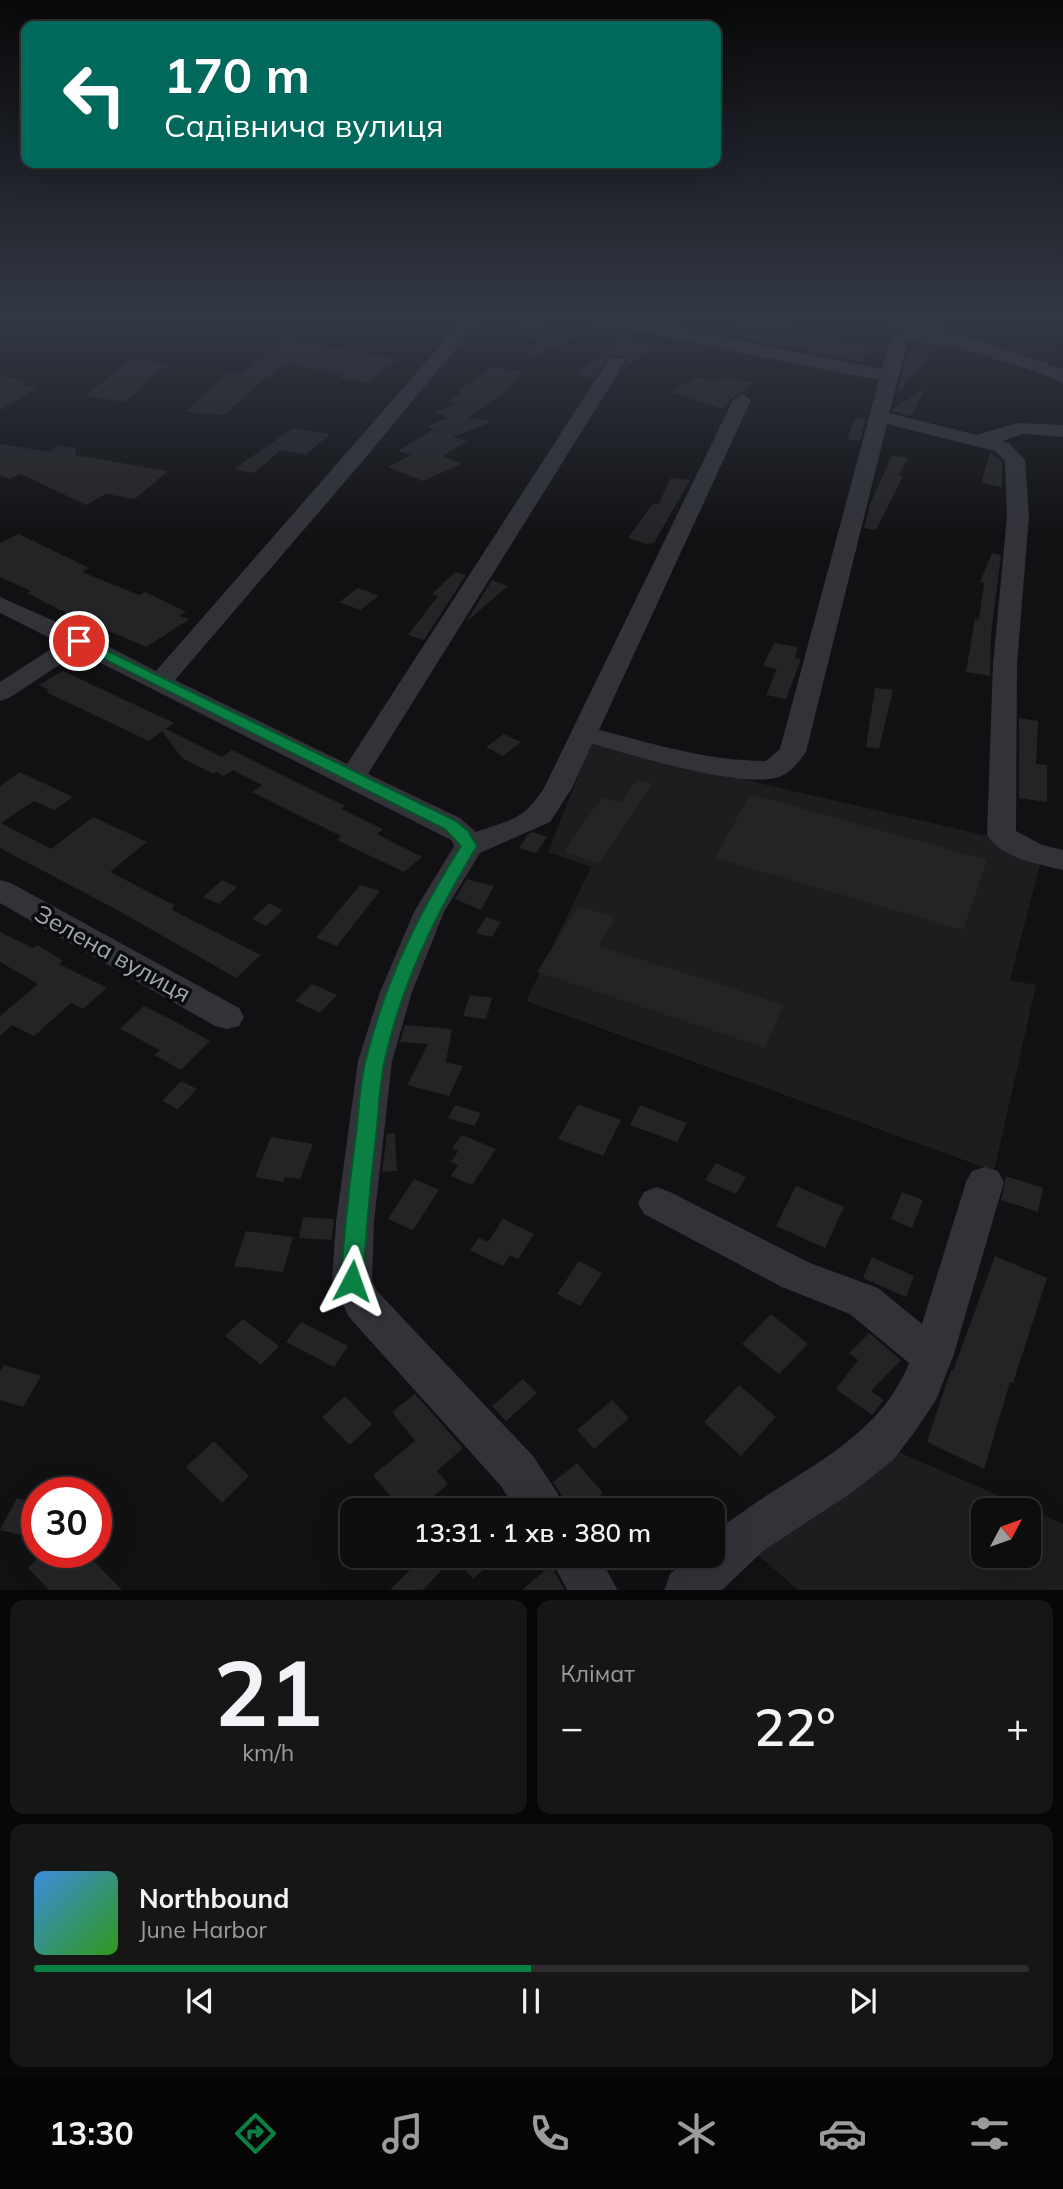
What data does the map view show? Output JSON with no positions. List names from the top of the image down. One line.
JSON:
{"streets":{"street":["Зелена вулиця"]},"north":"top right","page":{"turn":["170 m","Садівнича вулиця"],"limit":"30","trip":"13:31 · 1 хв · 380 m","tile":[["21","km/h"],"Клімат"],"heat":["−","22°","+"],"song":["Northbound","June Harbor"],"tabs":"13:30"}}
